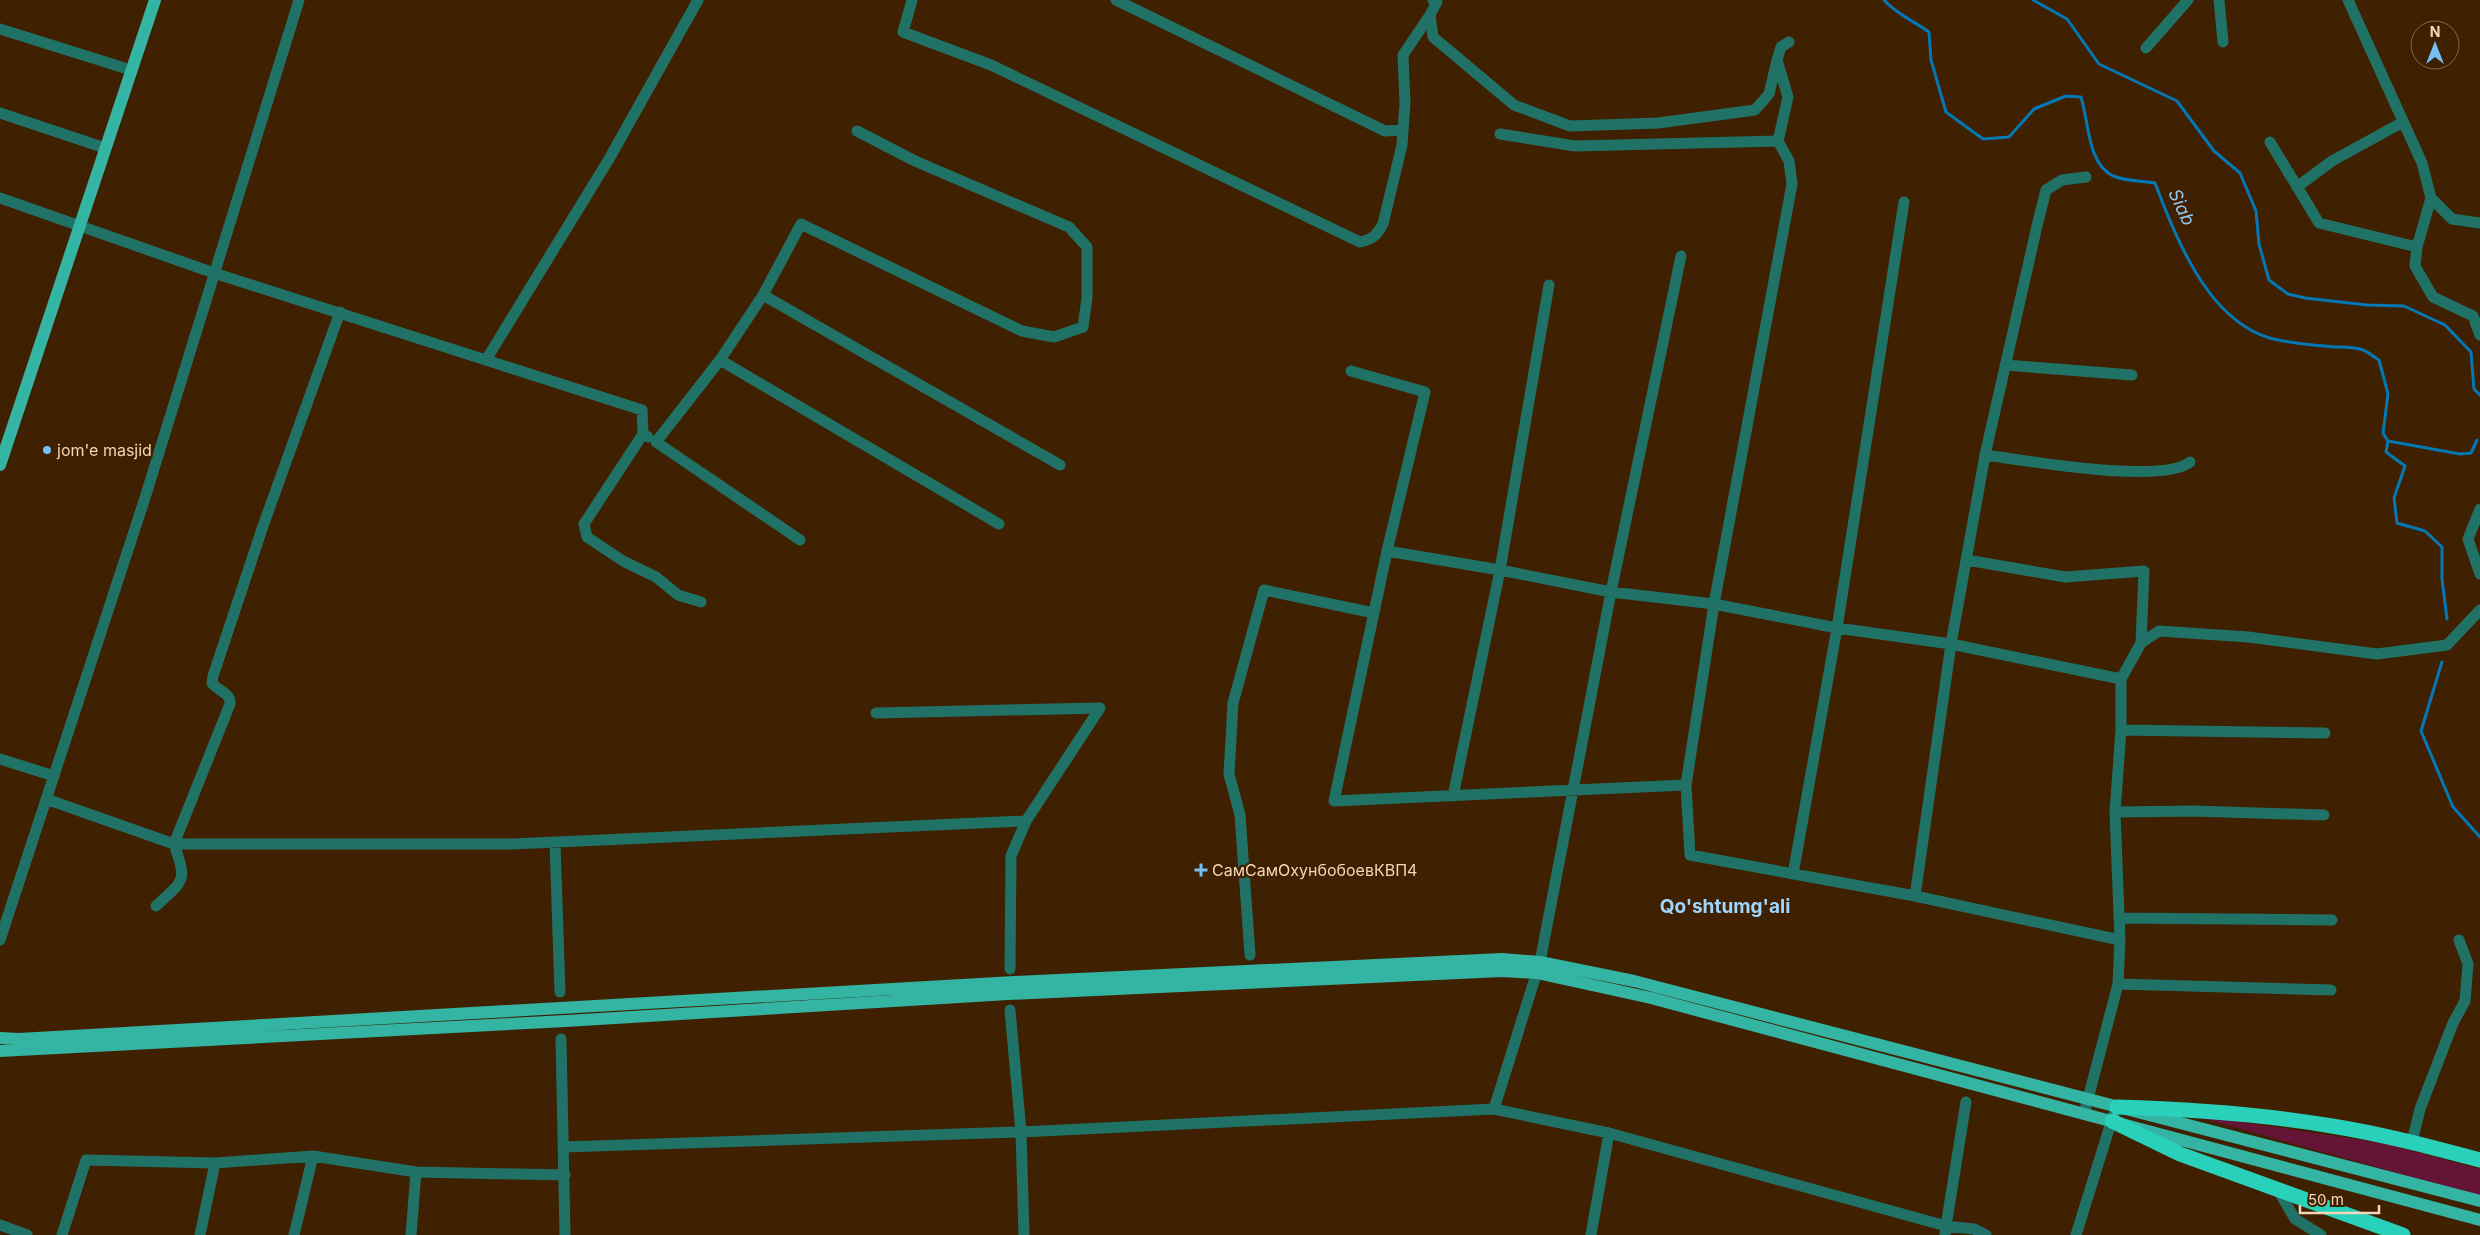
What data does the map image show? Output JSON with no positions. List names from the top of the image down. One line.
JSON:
{"districts":["Qo'shtumg'ali"],"water":["Siab"],"places":{"other":["jom'e masjid"],"health":["СамСамОхунбобоевКВП4"]},"scale_bar":"50 m","north":"top"}
